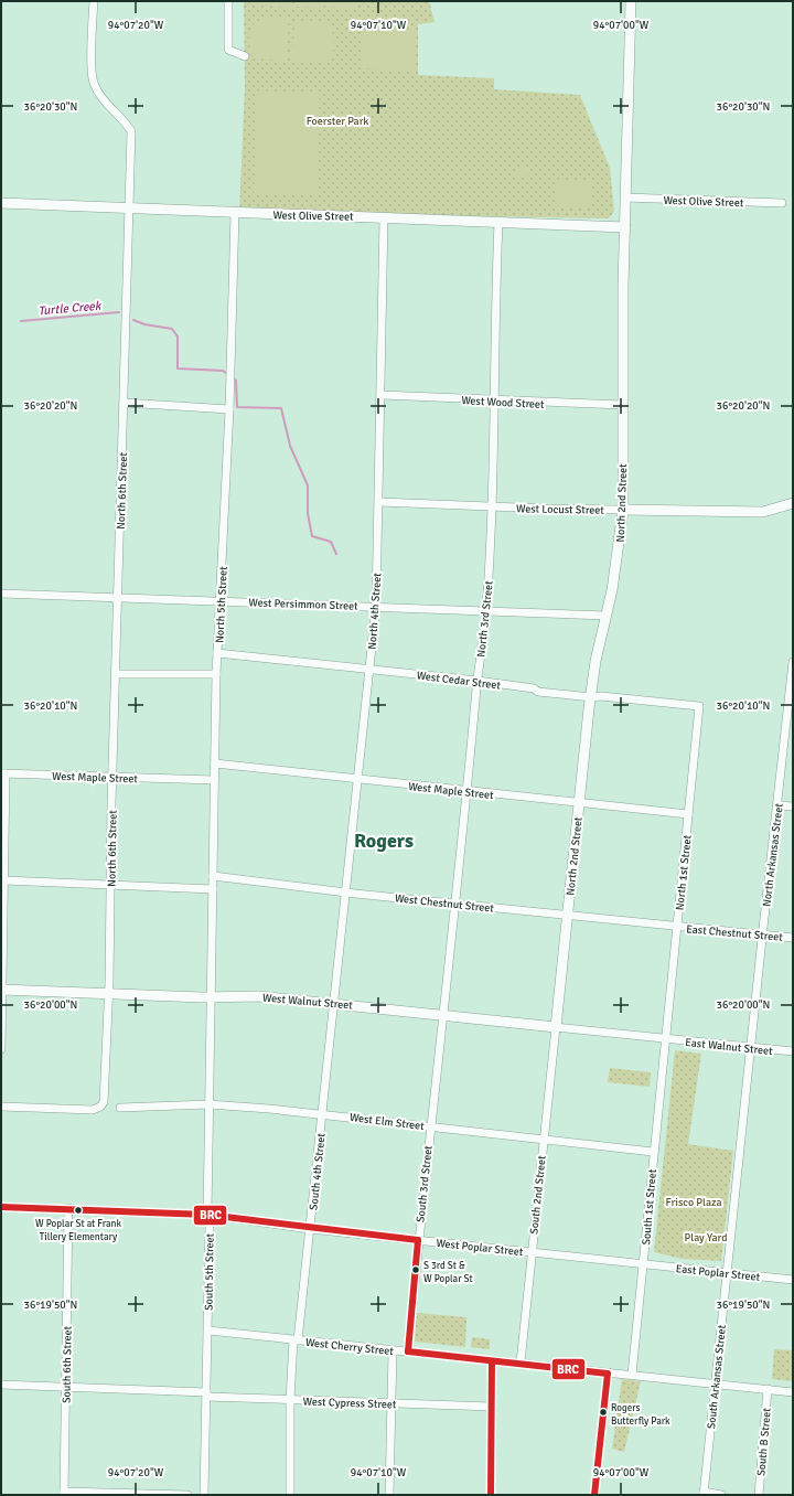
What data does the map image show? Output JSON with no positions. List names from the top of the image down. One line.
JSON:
{"streets":{"main road":["West Olive Street","North 2nd Street","West Locust Street","West Walnut Street"],"street":["West Wood Street","North 6th Street","West Persimmon Street","North 5th Street","North 4th Street","North 3rd Street","West Cedar Street","West Maple Street","North Arkansas Street","North 1st Street","West Chestnut Street","East Chestnut Street","East Walnut Street","West Elm Street","South 4th Street","South 3rd Street","South 2nd Street","South 1st Street","West Poplar Street","South 5th Street","East Poplar Street","West Cherry Street","South 6th Street","South Arkansas Street","West Cypress Street","South B Street"]},"crossings":[["West Olive Street","North 6th Street"],["West Olive Street","North 2nd Street"],["West Olive Street","North 5th Street"],["West Olive Street","North 4th Street"],["West Olive Street","North 3rd Street"],["West Wood Street","North 2nd Street"],["West Wood Street","North 4th Street"],["West Wood Street","North 3rd Street"],["North 6th Street","West Persimmon Street"],["North 6th Street","West Maple Street"],["North 6th Street","West Walnut Street"],["North 2nd Street","West Locust Street"],["North 2nd Street","West Persimmon Street"],["North 2nd Street","West Cedar Street"],["North 2nd Street","West Maple Street"],["North 2nd Street","West Chestnut Street"],["North 2nd Street","West Walnut Street"],["North 2nd Street","South 2nd Street"],["West Locust Street","North 4th Street"],["West Locust Street","North 3rd Street"],["West Persimmon Street","North 5th Street"],["West Persimmon Street","North 4th Street"],["West Persimmon Street","North 3rd Street"],["North 5th Street","West Cedar Street"],["North 5th Street","West Maple Street"],["North 5th Street","West Chestnut Street"],["North 5th Street","West Walnut Street"],["North 5th Street","South 5th Street"],["North 4th Street","West Cedar Street"],["North 4th Street","West Maple Street"],["North 4th Street","West Chestnut Street"],["North 4th Street","West Walnut Street"],["North 4th Street","South 4th Street"],["North 3rd Street","West Cedar Street"],["North 3rd Street","West Maple Street"],["North 3rd Street","West Chestnut Street"],["North 3rd Street","West Walnut Street"],["North 3rd Street","South 3rd Street"],["West Cedar Street","North 1st Street"],["West Maple Street","North 1st Street"],["North Arkansas Street","East Chestnut Street"],["North Arkansas Street","East Walnut Street"],["North Arkansas Street","South Arkansas Street"],["North 1st Street","West Chestnut Street"],["North 1st Street","East Chestnut Street"],["North 1st Street","West Walnut Street"],["North 1st Street","East Walnut Street"],["North 1st Street","South 1st Street"],["West Chestnut Street","East Chestnut Street"],["West Walnut Street","East Walnut Street"],["West Walnut Street","South 4th Street"],["West Walnut Street","South 3rd Street"],["West Walnut Street","South 2nd Street"],["West Walnut Street","South 1st Street"],["West Walnut Street","South 5th Street"],["East Walnut Street","South 1st Street"],["East Walnut Street","South Arkansas Street"],["West Elm Street","South 4th Street"],["West Elm Street","South 3rd Street"],["West Elm Street","South 2nd Street"],["West Elm Street","South 1st Street"],["West Elm Street","South 5th Street"],["South 4th Street","West Poplar Street"],["South 4th Street","West Cherry Street"],["South 4th Street","West Cypress Street"],["South 3rd Street","West Poplar Street"],["South 3rd Street","West Cherry Street"],["South 2nd Street","West Poplar Street"],["South 2nd Street","West Cherry Street"],["South 1st Street","West Poplar Street"],["South 1st Street","East Poplar Street"],["South 1st Street","West Cherry Street"],["West Poplar Street","South 5th Street"],["West Poplar Street","East Poplar Street"],["West Poplar Street","South 6th Street"],["South 5th Street","West Cherry Street"],["South 5th Street","West Cypress Street"],["East Poplar Street","South Arkansas Street"],["West Cherry Street","South Arkansas Street"],["West Cherry Street","South B Street"],["South 6th Street","West Cypress Street"]],"districts":["Rogers"],"water":["Turtle Creek"],"parks":["Foerster Park","Frisco Plaza","Play Yard"],"places":["W Poplar St at Frank Tillery Elementary","S 3rd St & W Poplar St","Rogers Butterfly Park"],"lines":["transit line BRC"],"coordinates":["94°07'20\"W","94°07'10\"W","94°07'00\"W","36°20'30\"N","36°20'20\"N","36°20'10\"N","36°20'00\"N","36°19'50\"N"]}
